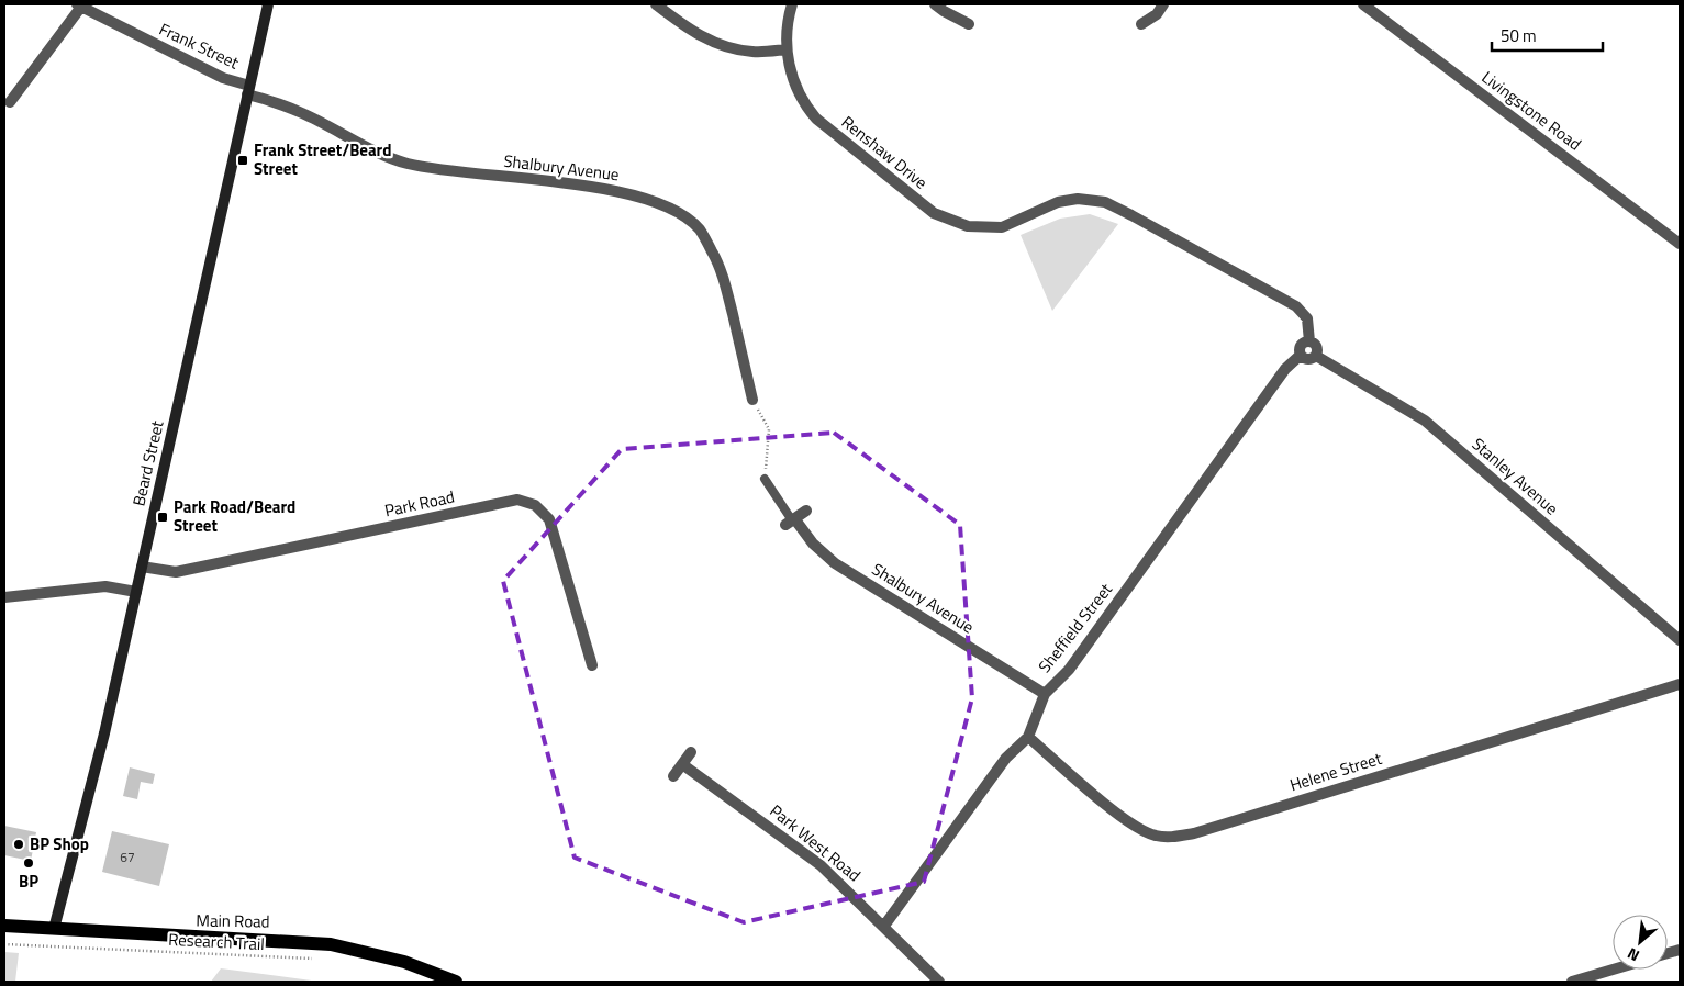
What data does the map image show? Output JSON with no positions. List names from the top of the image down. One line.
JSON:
{"streets":{"main road":["Main Road"],"street":["Frank Street","Livingstone Road","Renshaw Drive","Shalbury Avenue","Beard Street","Stanley Avenue","Park Road","Sheffield Street","Helene Street","Park West Road"],"path":["Research Trail"]},"crossings":[["Frank Street","Shalbury Avenue"],["Frank Street","Beard Street"],["Renshaw Drive","Stanley Avenue"],["Renshaw Drive","Sheffield Street"],["Shalbury Avenue","Beard Street"],["Shalbury Avenue","Sheffield Street"],["Beard Street","Park Road"],["Beard Street","Main Road"],["Stanley Avenue","Sheffield Street"],["Sheffield Street","Helene Street"],["Sheffield Street","Park West Road"]],"places":{"transit":["Frank Street/Beard Street","Park Road/Beard Street"],"other":["BP Shop","BP"]},"house_numbers":["67"],"scale_bar":"50 m","north":"bottom left"}
